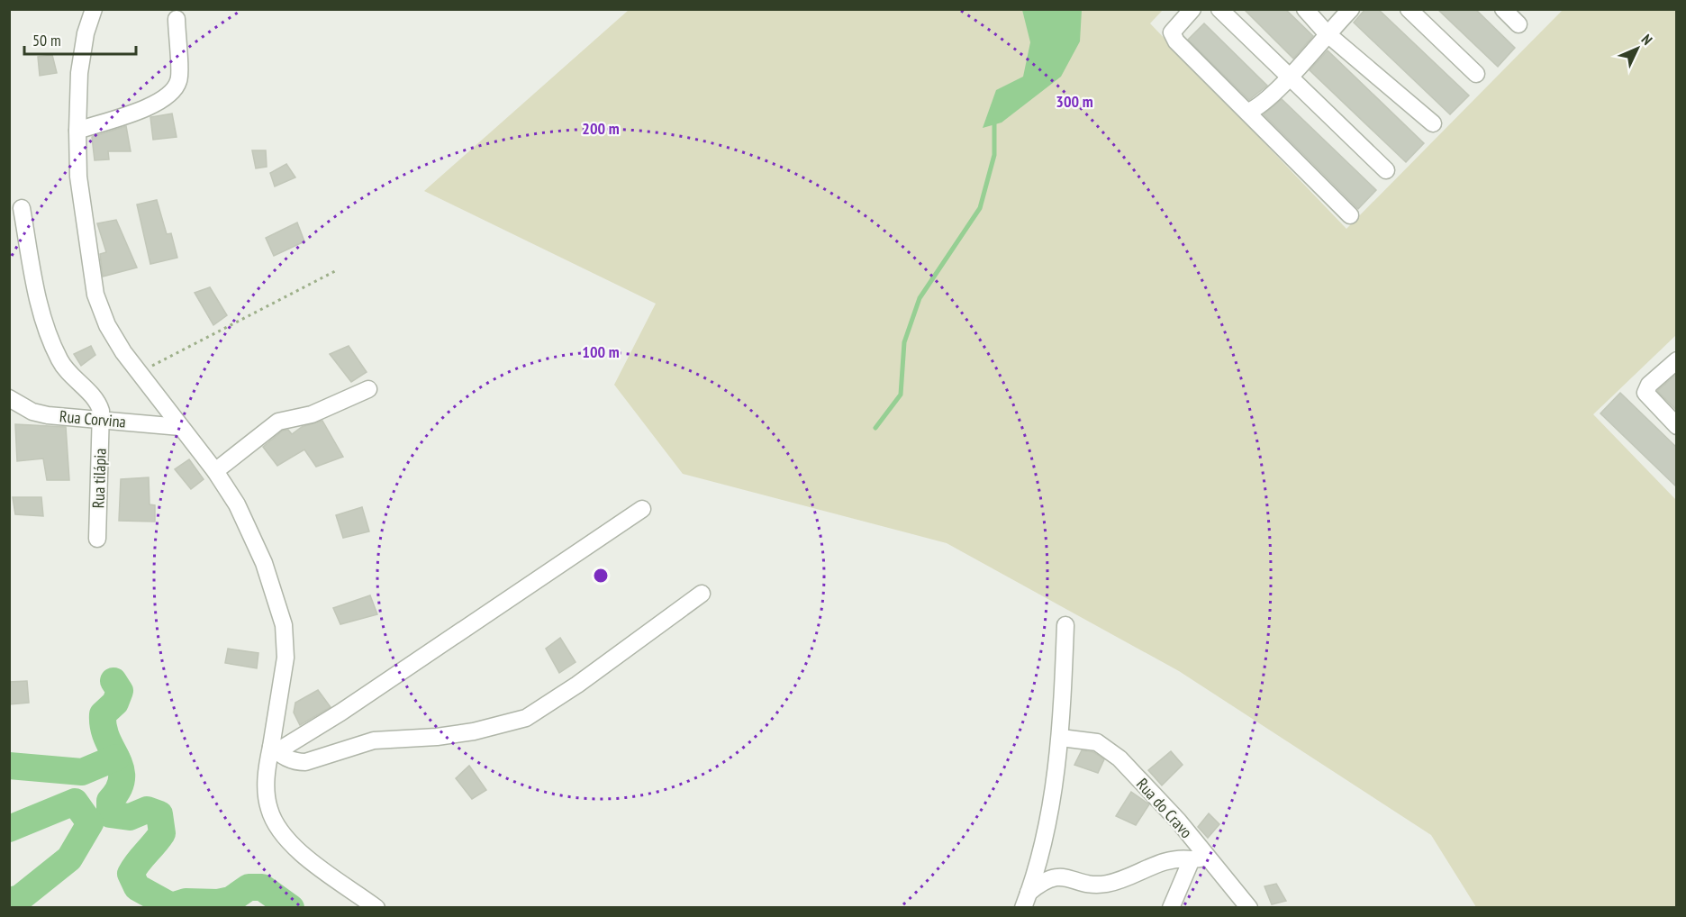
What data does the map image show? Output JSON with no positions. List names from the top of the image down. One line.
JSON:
{"streets":{"street":["Rua Corvina","Rua tilápia","Rua do Cravo"]},"crossings":[["Rua Corvina","Rua tilápia"]],"scale_bar":"50 m","north":"top right","rings":["300 m","200 m","100 m"]}
